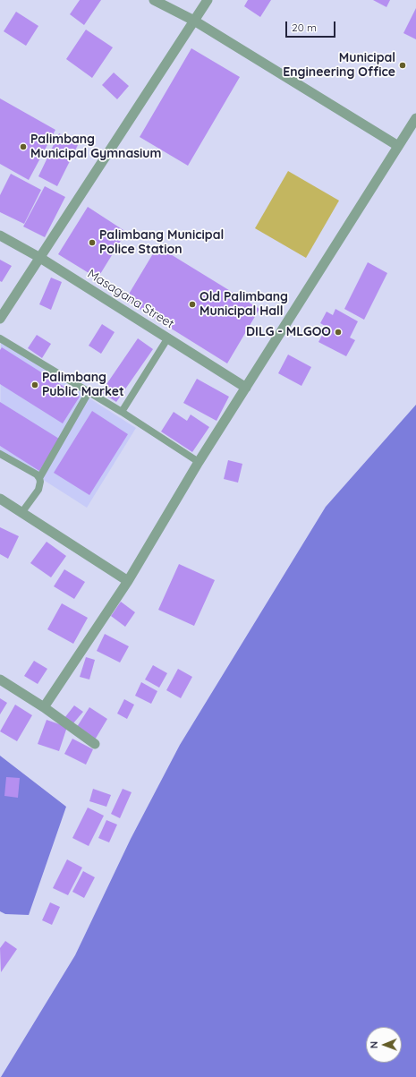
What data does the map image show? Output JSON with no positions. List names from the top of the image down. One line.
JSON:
{"streets":{"street":["Masagana Street"]},"places":["Municipal Engineering Office","Palimbang Municipal Gymnasium","Palimbang Municipal Police Station","Old Palimbang Municipal Hall","DILG - MLGOO","Palimbang Public Market"],"scale_bar":"20 m","north":"left"}
